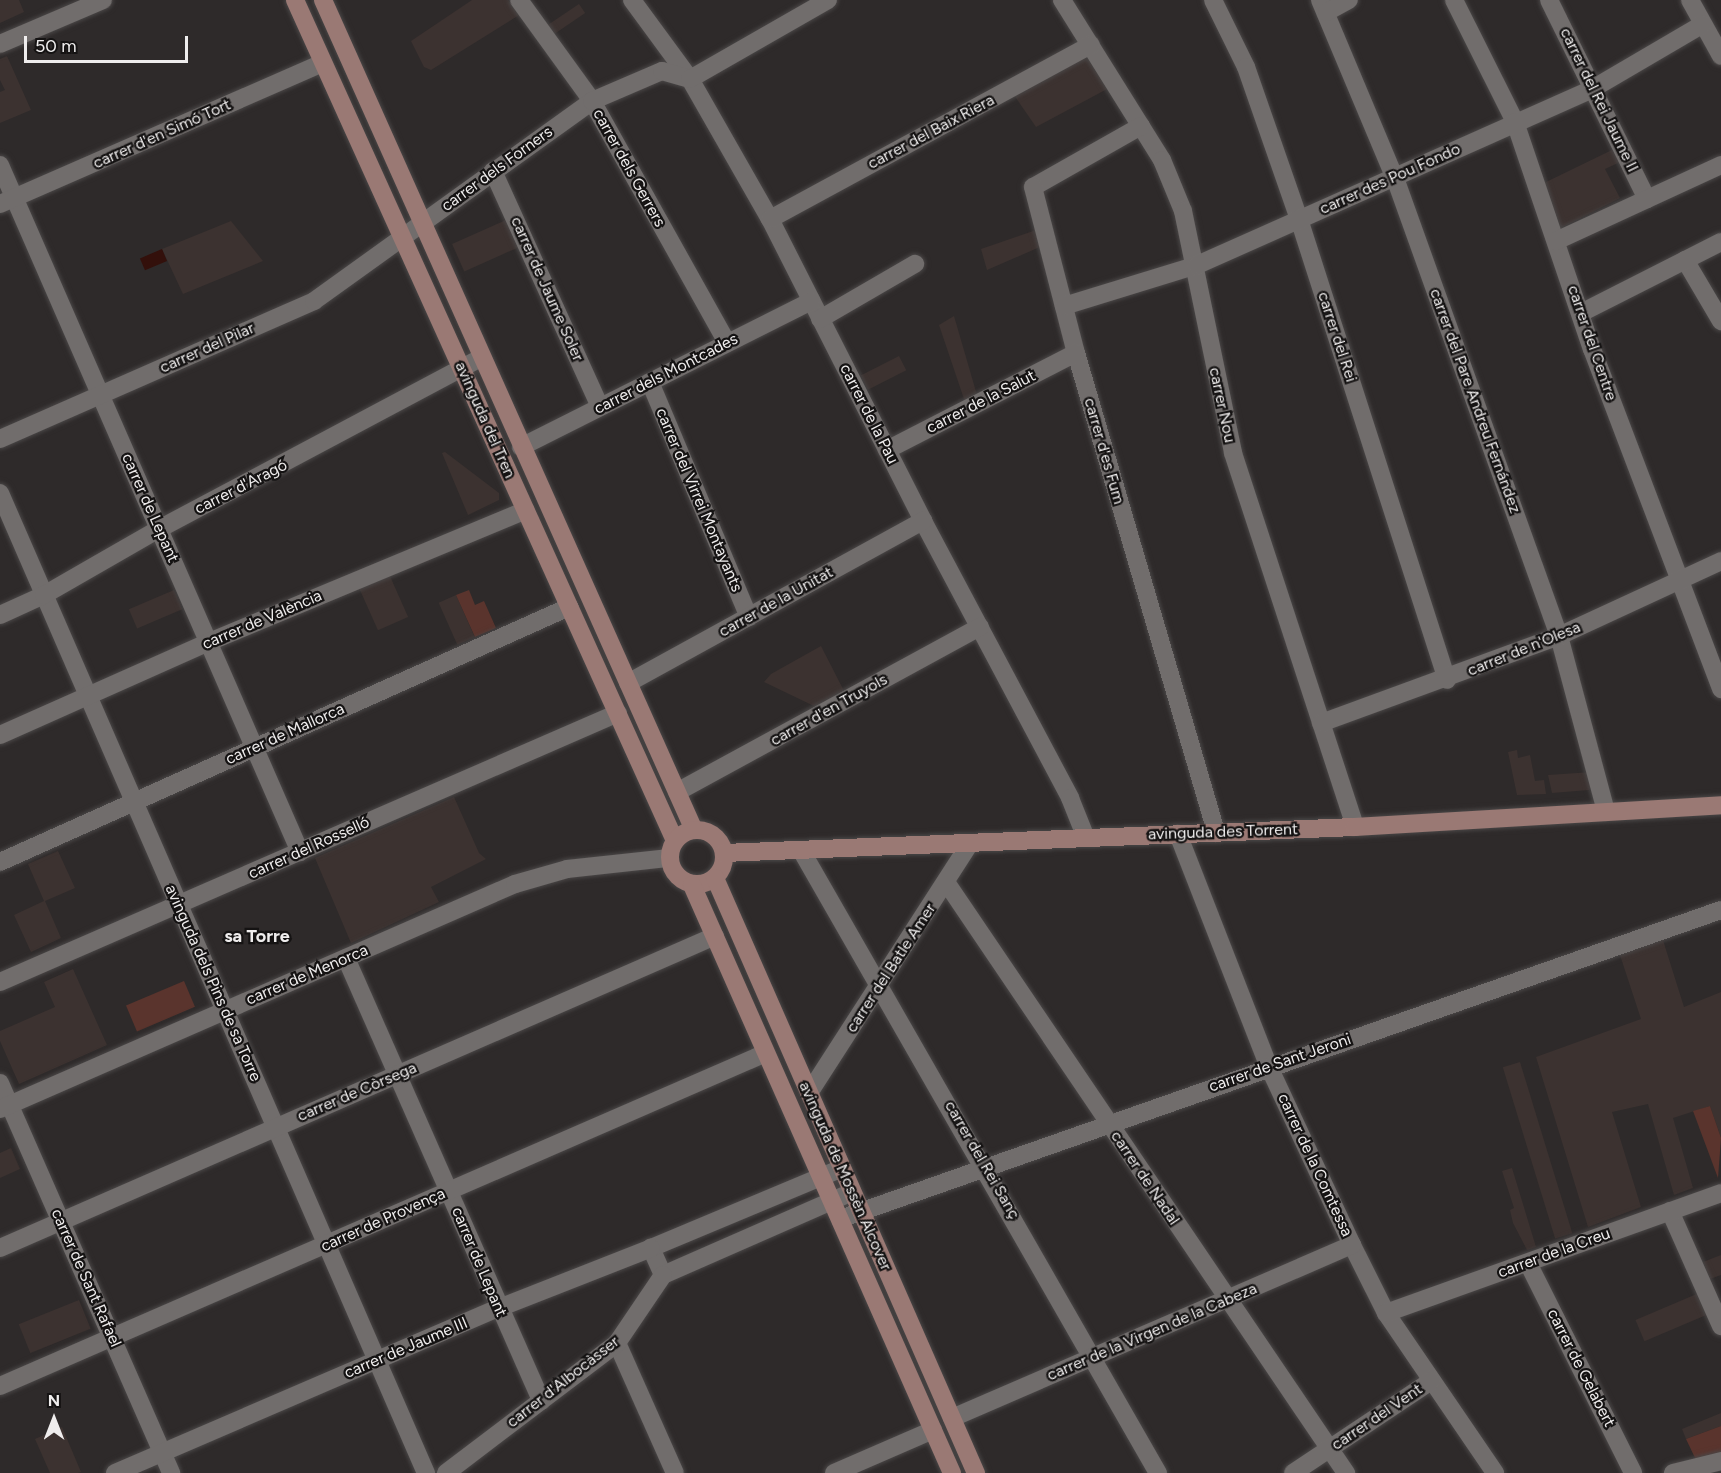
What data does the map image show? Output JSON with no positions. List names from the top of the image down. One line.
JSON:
{"streets":{"main road":["avinguda del Tren","avinguda des Torrent","avinguda de Mossèn Alcover"],"street":["carrer del Rei Jaume II","carrer del Baix Riera","carrer d'en Simó Tort","carrer dels Gerrers","carrer dels Forners","carrer des Pou Fondo","carrer de Jaume Soler","carrer del Rei","carrer del Centre","carrer del Pilar","carrer dels Montcades","carrer del Pare Andreu Fernández","carrer de la Salut","carrer Nou","carrer de la Pau","carrer d'es Fum","carrer d'Aragó","carrer del Virrei Montayants","carrer de Lepant","carrer de la Unitat","carrer de València","carrer de n'Olesa","carrer d'en Truyols","carrer de Mallorca","carrer del Rosselló","carrer del Batle Amer","carrer de Menorca","avinguda dels Pins de sa Torre","carrer de Sant Jeroni","carrer de Còrsega","carrer del Rei Sanç","carrer de la Comtessa","carrer de Nadal","carrer de Provença","carrer de la Creu","carrer de Sant Rafael","carrer de la Virgen de la Cabeza","carrer de Jaume III","carrer de Gelabert","carrer d'Albocàsser","carrer del Vent"]},"crossings":[["carrer del Rei Jaume II","carrer des Pou Fondo"],["carrer del Baix Riera","carrer Nou"],["carrer del Baix Riera","carrer de la Pau"],["carrer d'en Simó Tort","avinguda del Tren"],["carrer d'en Simó Tort","carrer de Lepant"],["carrer dels Gerrers","carrer dels Forners"],["carrer dels Gerrers","carrer dels Montcades"],["carrer dels Forners","carrer de Jaume Soler"],["carrer dels Forners","carrer del Pilar"],["carrer dels Forners","carrer de la Pau"],["carrer dels Forners","avinguda del Tren"],["carrer des Pou Fondo","carrer del Rei"],["carrer des Pou Fondo","carrer del Centre"],["carrer des Pou Fondo","carrer del Pare Andreu Fernández"],["carrer des Pou Fondo","carrer Nou"],["carrer des Pou Fondo","carrer d'es Fum"],["carrer de Jaume Soler","carrer dels Montcades"],["carrer del Rei","carrer de n'Olesa"],["carrer del Centre","carrer de n'Olesa"],["carrer del Pilar","avinguda del Tren"],["carrer del Pilar","carrer de Lepant"],["carrer dels Montcades","carrer de la Pau"],["carrer dels Montcades","avinguda del Tren"],["carrer dels Montcades","carrer del Virrei Montayants"],["carrer del Pare Andreu Fernández","carrer de n'Olesa"],["carrer del Pare Andreu Fernández","avinguda des Torrent"],["carrer de la Salut","carrer de la Pau"],["carrer de la Salut","carrer d'es Fum"],["carrer Nou","carrer d'es Fum"],["carrer Nou","carrer de n'Olesa"],["carrer Nou","avinguda des Torrent"],["carrer de la Pau","carrer de la Unitat"],["carrer de la Pau","carrer d'en Truyols"],["carrer de la Pau","avinguda des Torrent"],["avinguda del Tren","carrer d'Aragó"],["avinguda del Tren","carrer de la Unitat"],["avinguda del Tren","carrer de València"],["avinguda del Tren","carrer d'en Truyols"],["avinguda del Tren","carrer de Mallorca"],["avinguda del Tren","avinguda des Torrent"],["avinguda del Tren","carrer del Rosselló"],["avinguda del Tren","carrer de Menorca"],["avinguda del Tren","avinguda de Mossèn Alcover"],["carrer d'es Fum","avinguda des Torrent"],["carrer d'Aragó","carrer de Lepant"],["carrer d'Aragó","avinguda dels Pins de sa Torre"],["carrer del Virrei Montayants","carrer de la Unitat"],["carrer de Lepant","carrer de València"],["carrer de Lepant","carrer de Mallorca"],["carrer de Lepant","carrer del Rosselló"],["carrer de Lepant","carrer de Menorca"],["carrer de Lepant","carrer de Còrsega"],["carrer de Lepant","carrer de Provença"],["carrer de Lepant","carrer de Jaume III"],["carrer de Lepant","carrer d'Albocàsser"],["carrer de València","avinguda dels Pins de sa Torre"],["carrer de Mallorca","avinguda dels Pins de sa Torre"],["avinguda des Torrent","carrer del Batle Amer"],["avinguda des Torrent","carrer de Menorca"],["avinguda des Torrent","carrer del Rei Sanç"],["avinguda des Torrent","carrer de la Comtessa"],["avinguda des Torrent","avinguda de Mossèn Alcover"],["carrer del Rosselló","avinguda dels Pins de sa Torre"],["carrer del Batle Amer","carrer del Rei Sanç"],["carrer del Batle Amer","avinguda de Mossèn Alcover"],["carrer del Batle Amer","carrer de Nadal"],["carrer de Menorca","avinguda dels Pins de sa Torre"],["carrer de Menorca","avinguda de Mossèn Alcover"],["carrer de Menorca","carrer de Sant Rafael"],["avinguda dels Pins de sa Torre","carrer de Còrsega"],["avinguda dels Pins de sa Torre","carrer de Provença"],["avinguda dels Pins de sa Torre","carrer de Jaume III"],["carrer de Sant Jeroni","carrer del Rei Sanç"],["carrer de Sant Jeroni","carrer de la Comtessa"],["carrer de Sant Jeroni","avinguda de Mossèn Alcover"],["carrer de Sant Jeroni","carrer de Nadal"],["carrer de Còrsega","avinguda de Mossèn Alcover"],["carrer de Còrsega","carrer de Sant Rafael"],["carrer del Rei Sanç","carrer de la Virgen de la Cabeza"],["carrer de la Comtessa","carrer de la Creu"],["carrer de la Comtessa","carrer de la Virgen de la Cabeza"],["carrer de la Comtessa","carrer del Vent"],["avinguda de Mossèn Alcover","carrer de Provença"],["avinguda de Mossèn Alcover","carrer de la Virgen de la Cabeza"],["avinguda de Mossèn Alcover","carrer de Jaume III"],["carrer de Nadal","carrer de la Virgen de la Cabeza"],["carrer de Nadal","carrer del Vent"],["carrer de Provença","carrer de Sant Rafael"],["carrer de la Creu","carrer de Gelabert"],["carrer de Sant Rafael","carrer de Jaume III"]],"districts":["sa Torre"],"scale_bar":"50 m","north":"top"}
